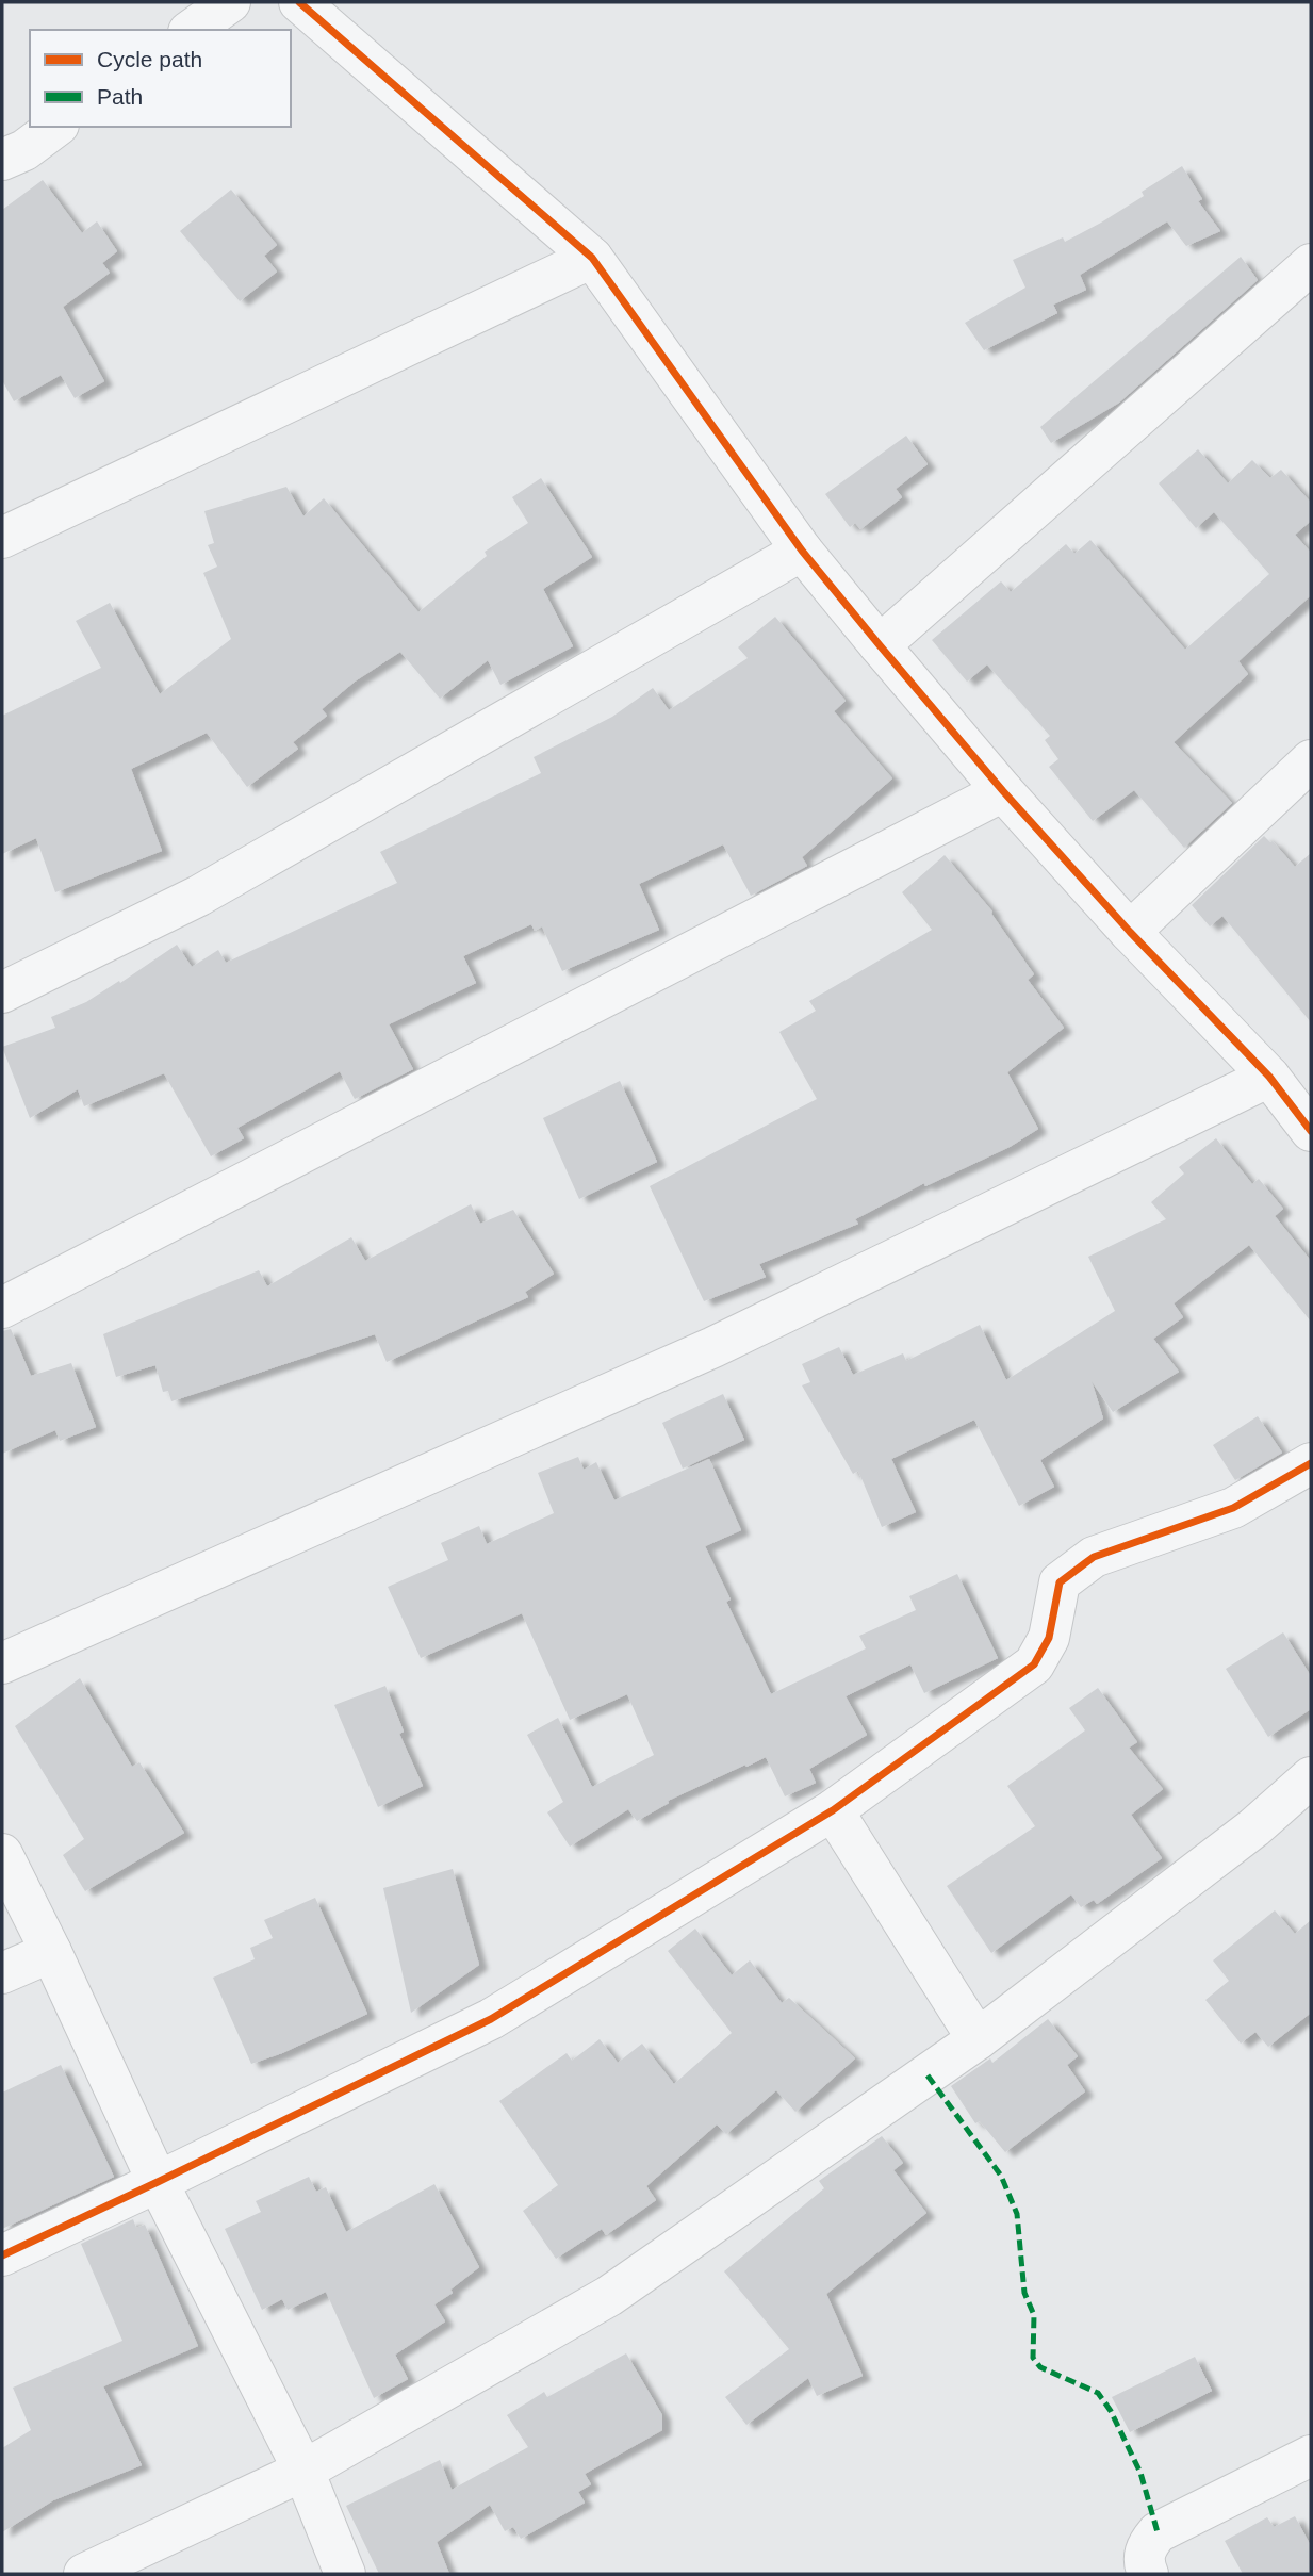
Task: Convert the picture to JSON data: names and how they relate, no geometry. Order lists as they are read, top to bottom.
{
  "legend": ["Cycle path", "Path"]
}
